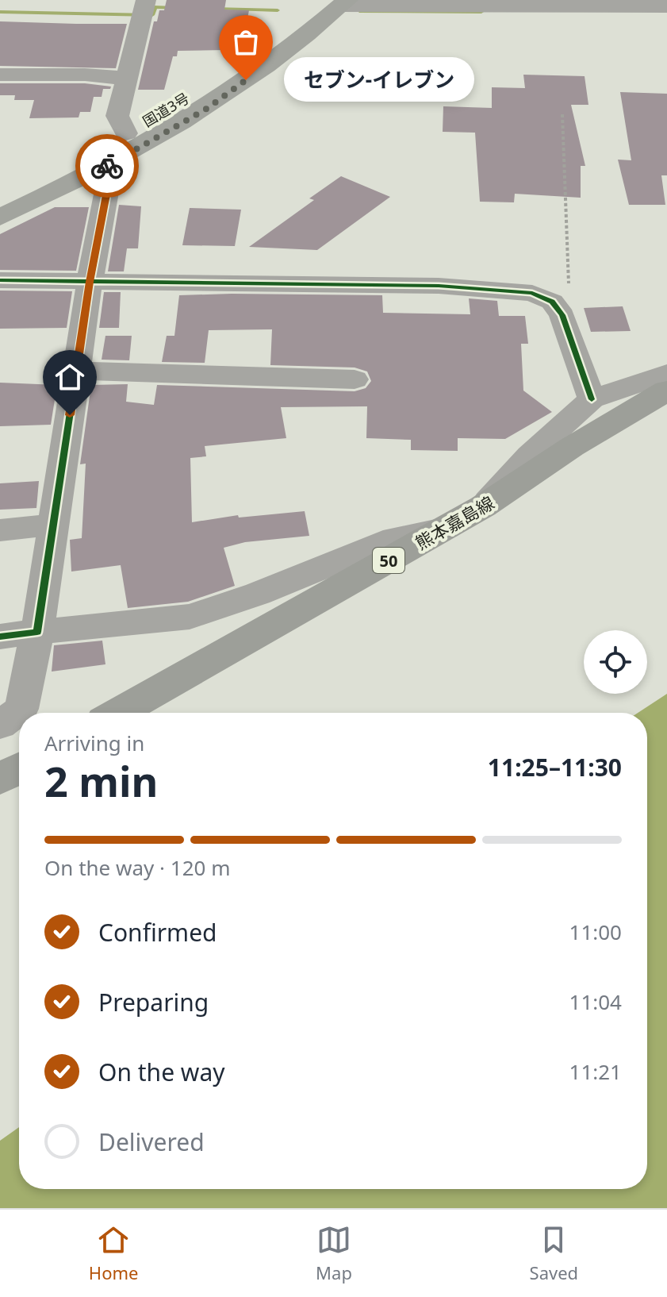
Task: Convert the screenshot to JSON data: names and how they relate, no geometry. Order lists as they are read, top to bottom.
{
  "streets": {
    "highway": ["国道3号"],
    "main road": ["熊本嘉島線", "50"]
  },
  "places": ["セブン-イレブン"],
  "page": {
    "bubble": "セブン-イレブン",
    "heading": ["2 min", "Arriving in", "11:25–11:30"],
    "bar": "On the way · 120 m",
    "list": [
      ["Confirmed", "11:00"],
      ["Preparing", "11:04"],
      ["On the way", "11:21"],
      "Delivered"
    ],
    "tabs": ["Home", "Map", "Saved"]
  }
}
